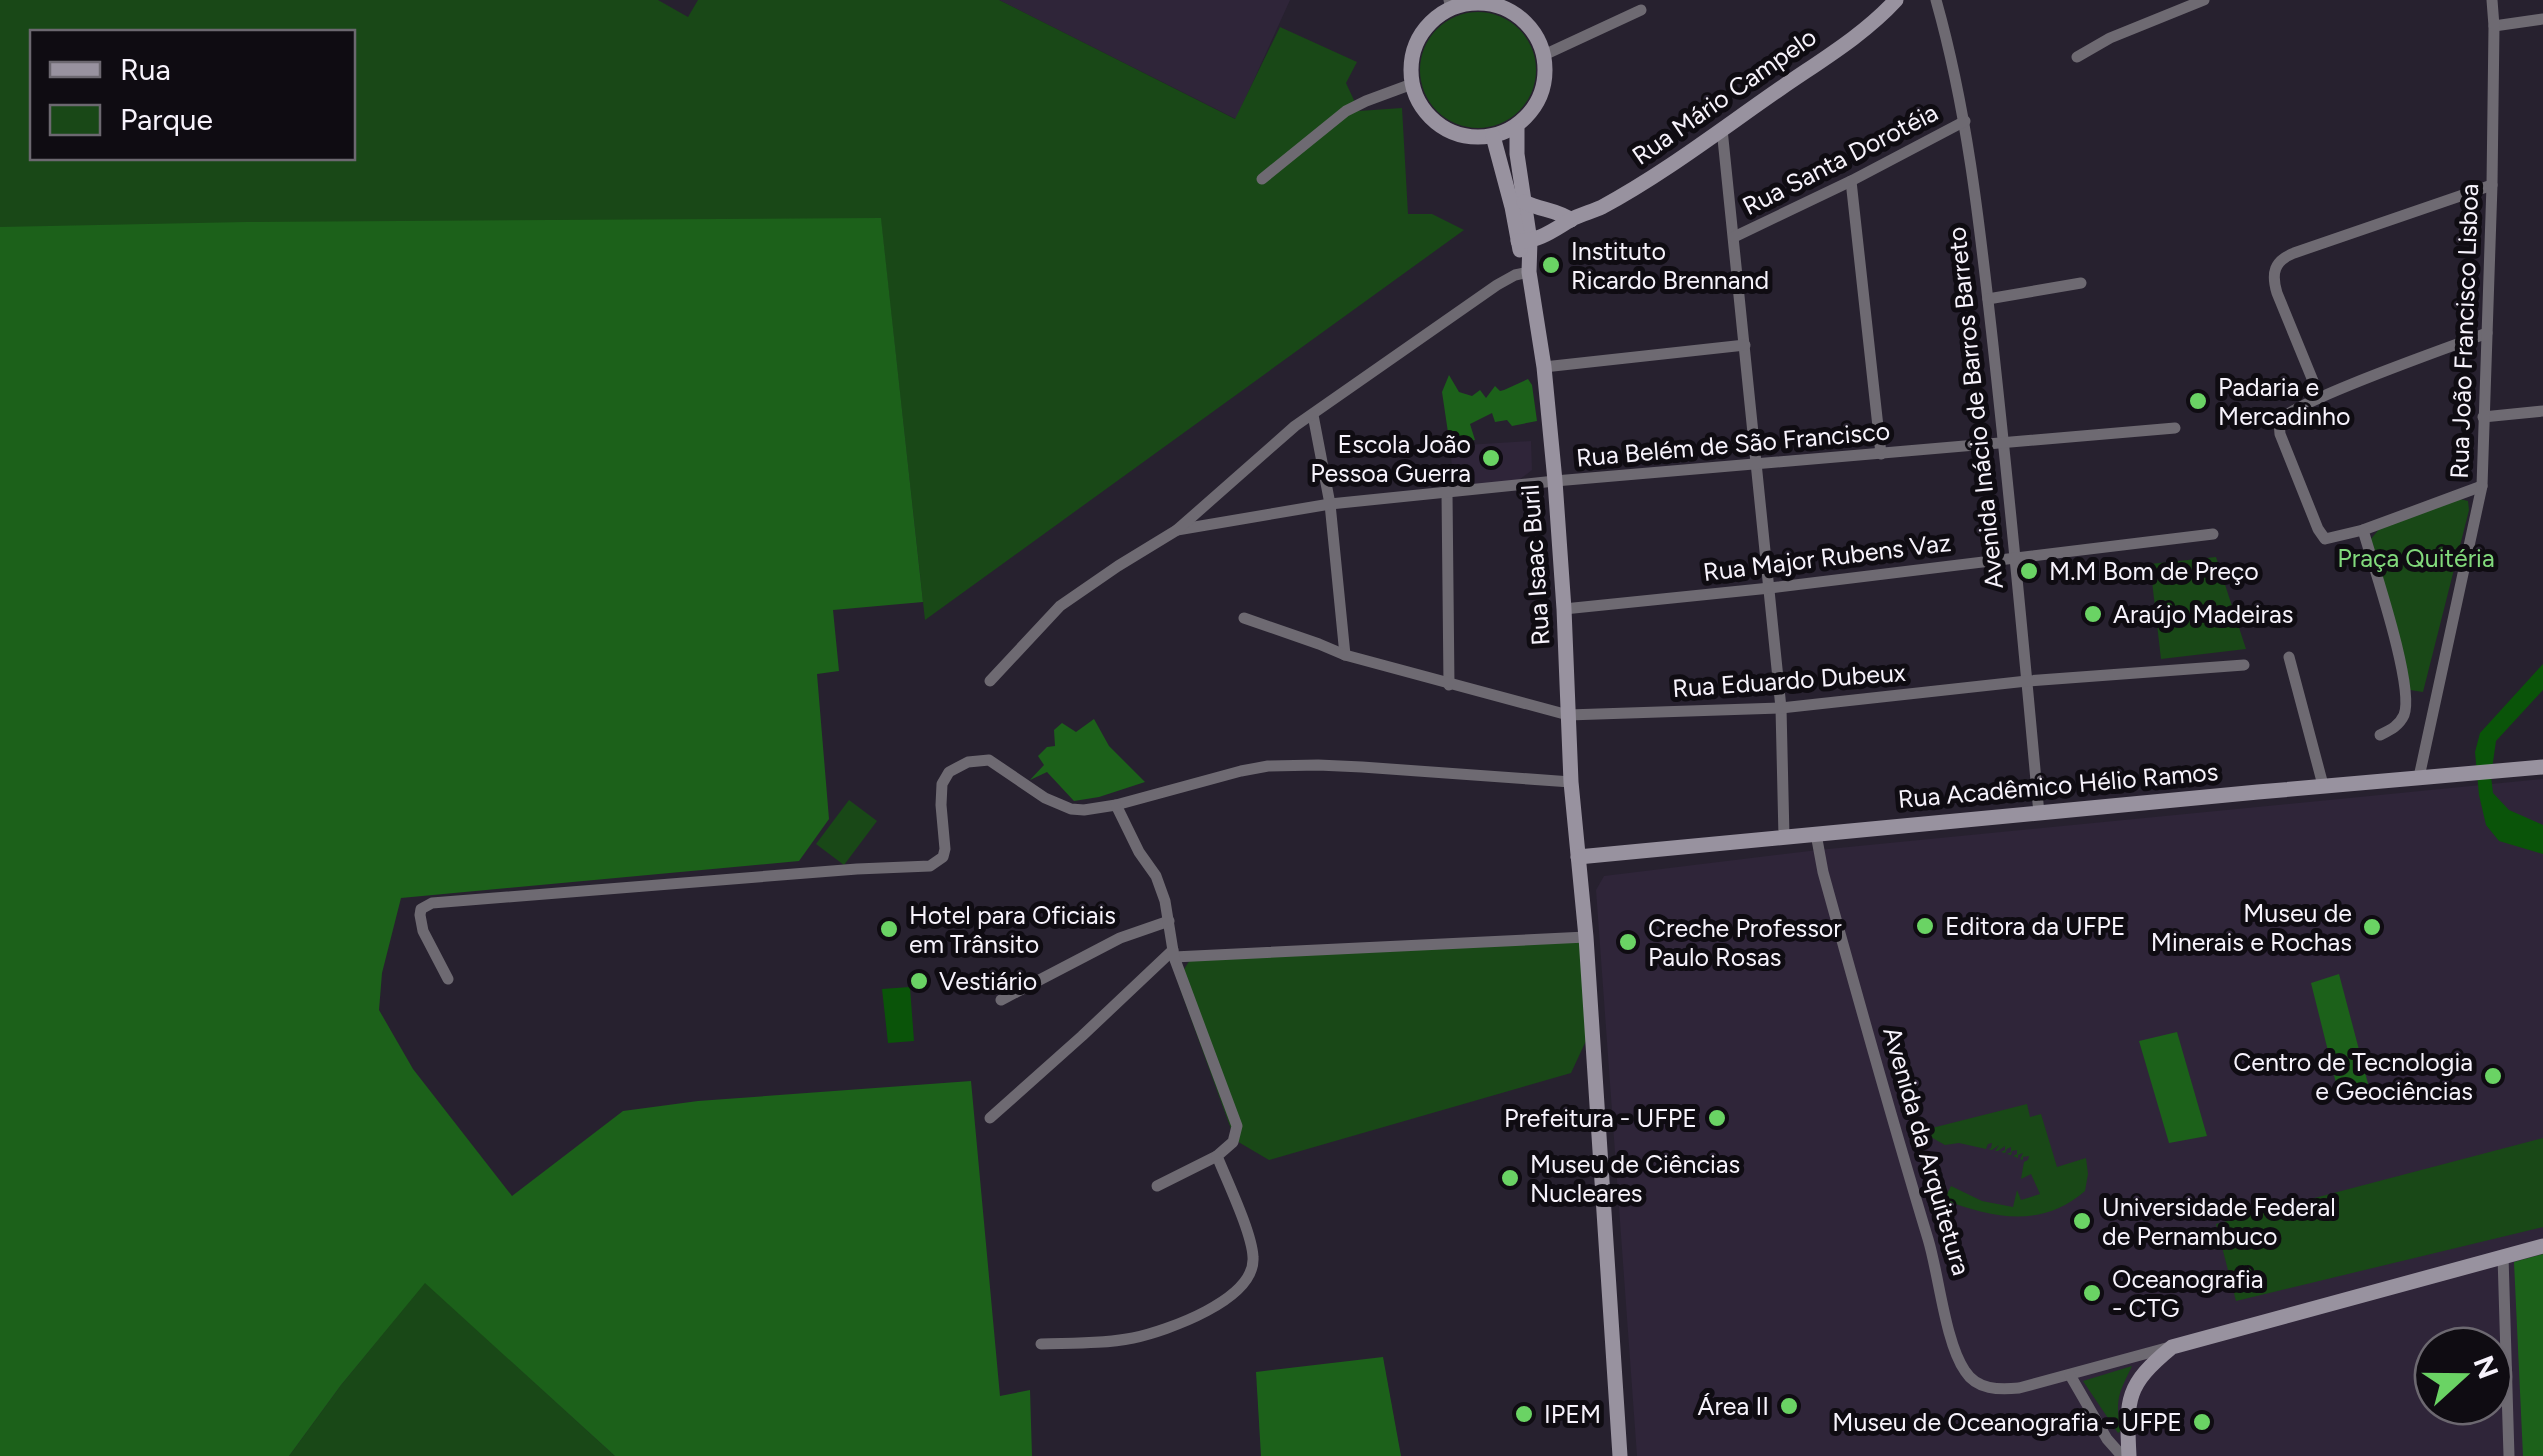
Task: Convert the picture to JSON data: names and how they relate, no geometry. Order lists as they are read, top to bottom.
{
  "streets": {
    "main road": [
      "Rua Mário Campelo",
      "Rua Isaac Buril",
      "Rua Acadêmico Hélio Ramos",
      "Avenida da Arquitetura"
    ],
    "street": [
      "Rua Santa Dorotéia",
      "Rua João Francisco Lisboa",
      "Avenida Inácio de Barros Barreto",
      "Rua Belém de São Francisco",
      "Rua Major Rubens Vaz",
      "Rua Eduardo Dubeux"
    ]
  },
  "crossings": [
    ["Rua Mário Campelo", "Rua Isaac Buril"],
    ["Rua Santa Dorotéia", "Avenida Inácio de Barros Barreto"],
    ["Rua João Francisco Lisboa", "Rua Acadêmico Hélio Ramos"],
    ["Avenida Inácio de Barros Barreto", "Rua Belém de São Francisco"],
    ["Avenida Inácio de Barros Barreto", "Rua Major Rubens Vaz"],
    ["Avenida Inácio de Barros Barreto", "Rua Eduardo Dubeux"],
    ["Avenida Inácio de Barros Barreto", "Rua Acadêmico Hélio Ramos"],
    ["Rua Belém de São Francisco", "Rua Isaac Buril"],
    ["Rua Major Rubens Vaz", "Rua Isaac Buril"],
    ["Rua Isaac Buril", "Rua Eduardo Dubeux"],
    ["Rua Isaac Buril", "Rua Acadêmico Hélio Ramos"],
    ["Rua Acadêmico Hélio Ramos", "Avenida da Arquitetura"]
  ],
  "parks": ["Praça Quitéria"],
  "places": [
    "Instituto Ricardo Brennand",
    "Padaria e Mercadinho",
    "Escola João Pessoa Guerra",
    "M.M Bom de Preço",
    "Araújo Madeiras",
    "Editora da UFPE",
    "Museu de Minerais e Rochas",
    "Hotel para Oficiais em Trânsito",
    "Creche Professor Paulo Rosas",
    "Vestiário",
    "Centro de Tecnologia e Geociências",
    "Prefeitura - UFPE",
    "Museu de Ciências Nucleares",
    "Universidade Federal de Pernambuco",
    "Oceanografia - CTG",
    "Área II",
    "IPEM",
    "Museu de Oceanografia - UFPE"
  ],
  "legend": ["Rua", "Parque"],
  "north": "right"
}
